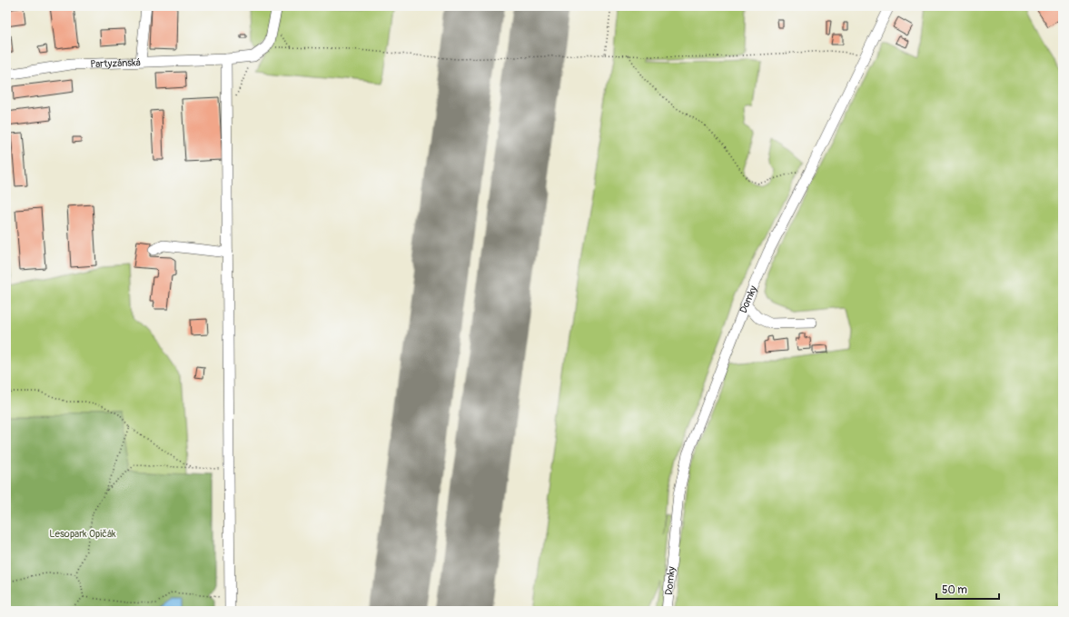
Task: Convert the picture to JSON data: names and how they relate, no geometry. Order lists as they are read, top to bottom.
{
  "streets": {
    "street": ["Partyzánská", "Domky"]
  },
  "parks": ["Lesopark Opičák"],
  "scale_bar": "50 m"
}
